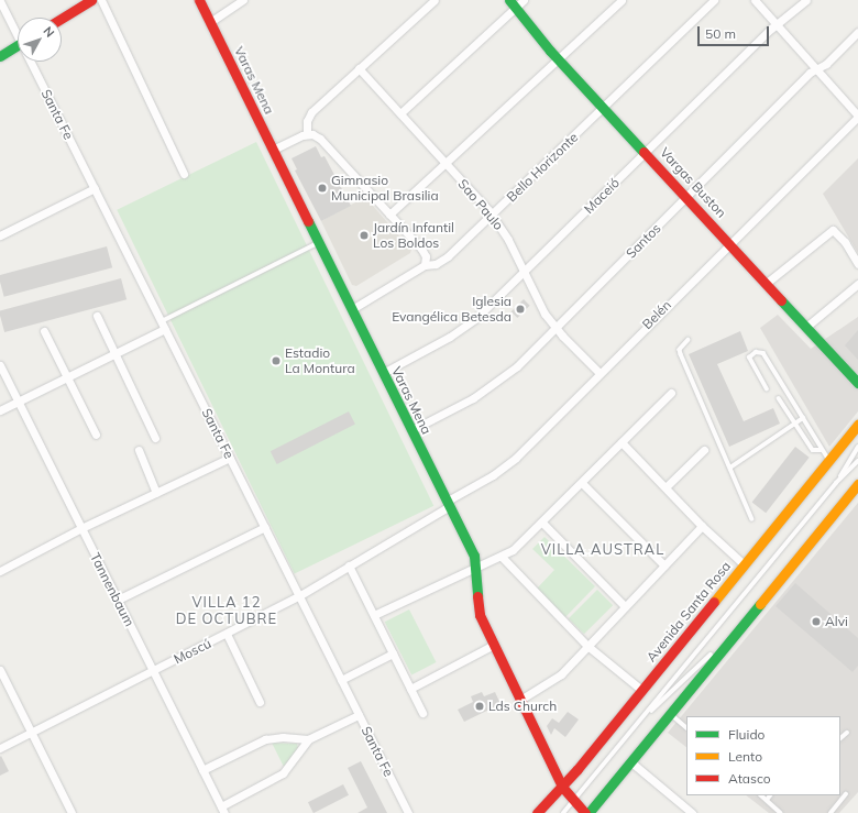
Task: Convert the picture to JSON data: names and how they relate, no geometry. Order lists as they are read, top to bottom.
{
  "streets": {
    "street": [
      "Varas Mena",
      "Santa Fe",
      "Bello Horizonte",
      "Vargas Buston",
      "Maceió",
      "Sao Paulo",
      "Santos",
      "Belén",
      "Tannenbaum",
      "Avenida Santa Rosa",
      "Moscú"
    ]
  },
  "crossings": [
    ["Varas Mena", "Bello Horizonte"],
    ["Varas Mena", "Maceió"],
    ["Varas Mena", "Santos"],
    ["Varas Mena", "Belén"],
    ["Varas Mena", "Avenida Santa Rosa"],
    ["Varas Mena", "Moscú"],
    ["Santa Fe", "Moscú"],
    ["Bello Horizonte", "Vargas Buston"],
    ["Bello Horizonte", "Sao Paulo"],
    ["Vargas Buston", "Maceió"],
    ["Vargas Buston", "Santos"],
    ["Vargas Buston", "Belén"],
    ["Maceió", "Sao Paulo"],
    ["Sao Paulo", "Santos"],
    ["Sao Paulo", "Belén"],
    ["Belén", "Moscú"],
    ["Tannenbaum", "Moscú"]
  ],
  "districts": ["VILLA AUSTRAL", "VILLA 12 DE OCTUBRE"],
  "places": [
    "Gimnasio Municipal Brasilia",
    "Jardín Infantil Los Boldos",
    "Iglesia Evangélica Betesda",
    "Estadio La Montura",
    "Alvi",
    "Lds Church"
  ],
  "legend": ["Fluido", "Lento", "Atasco"],
  "scale_bar": "50 m",
  "north": "top right"
}
